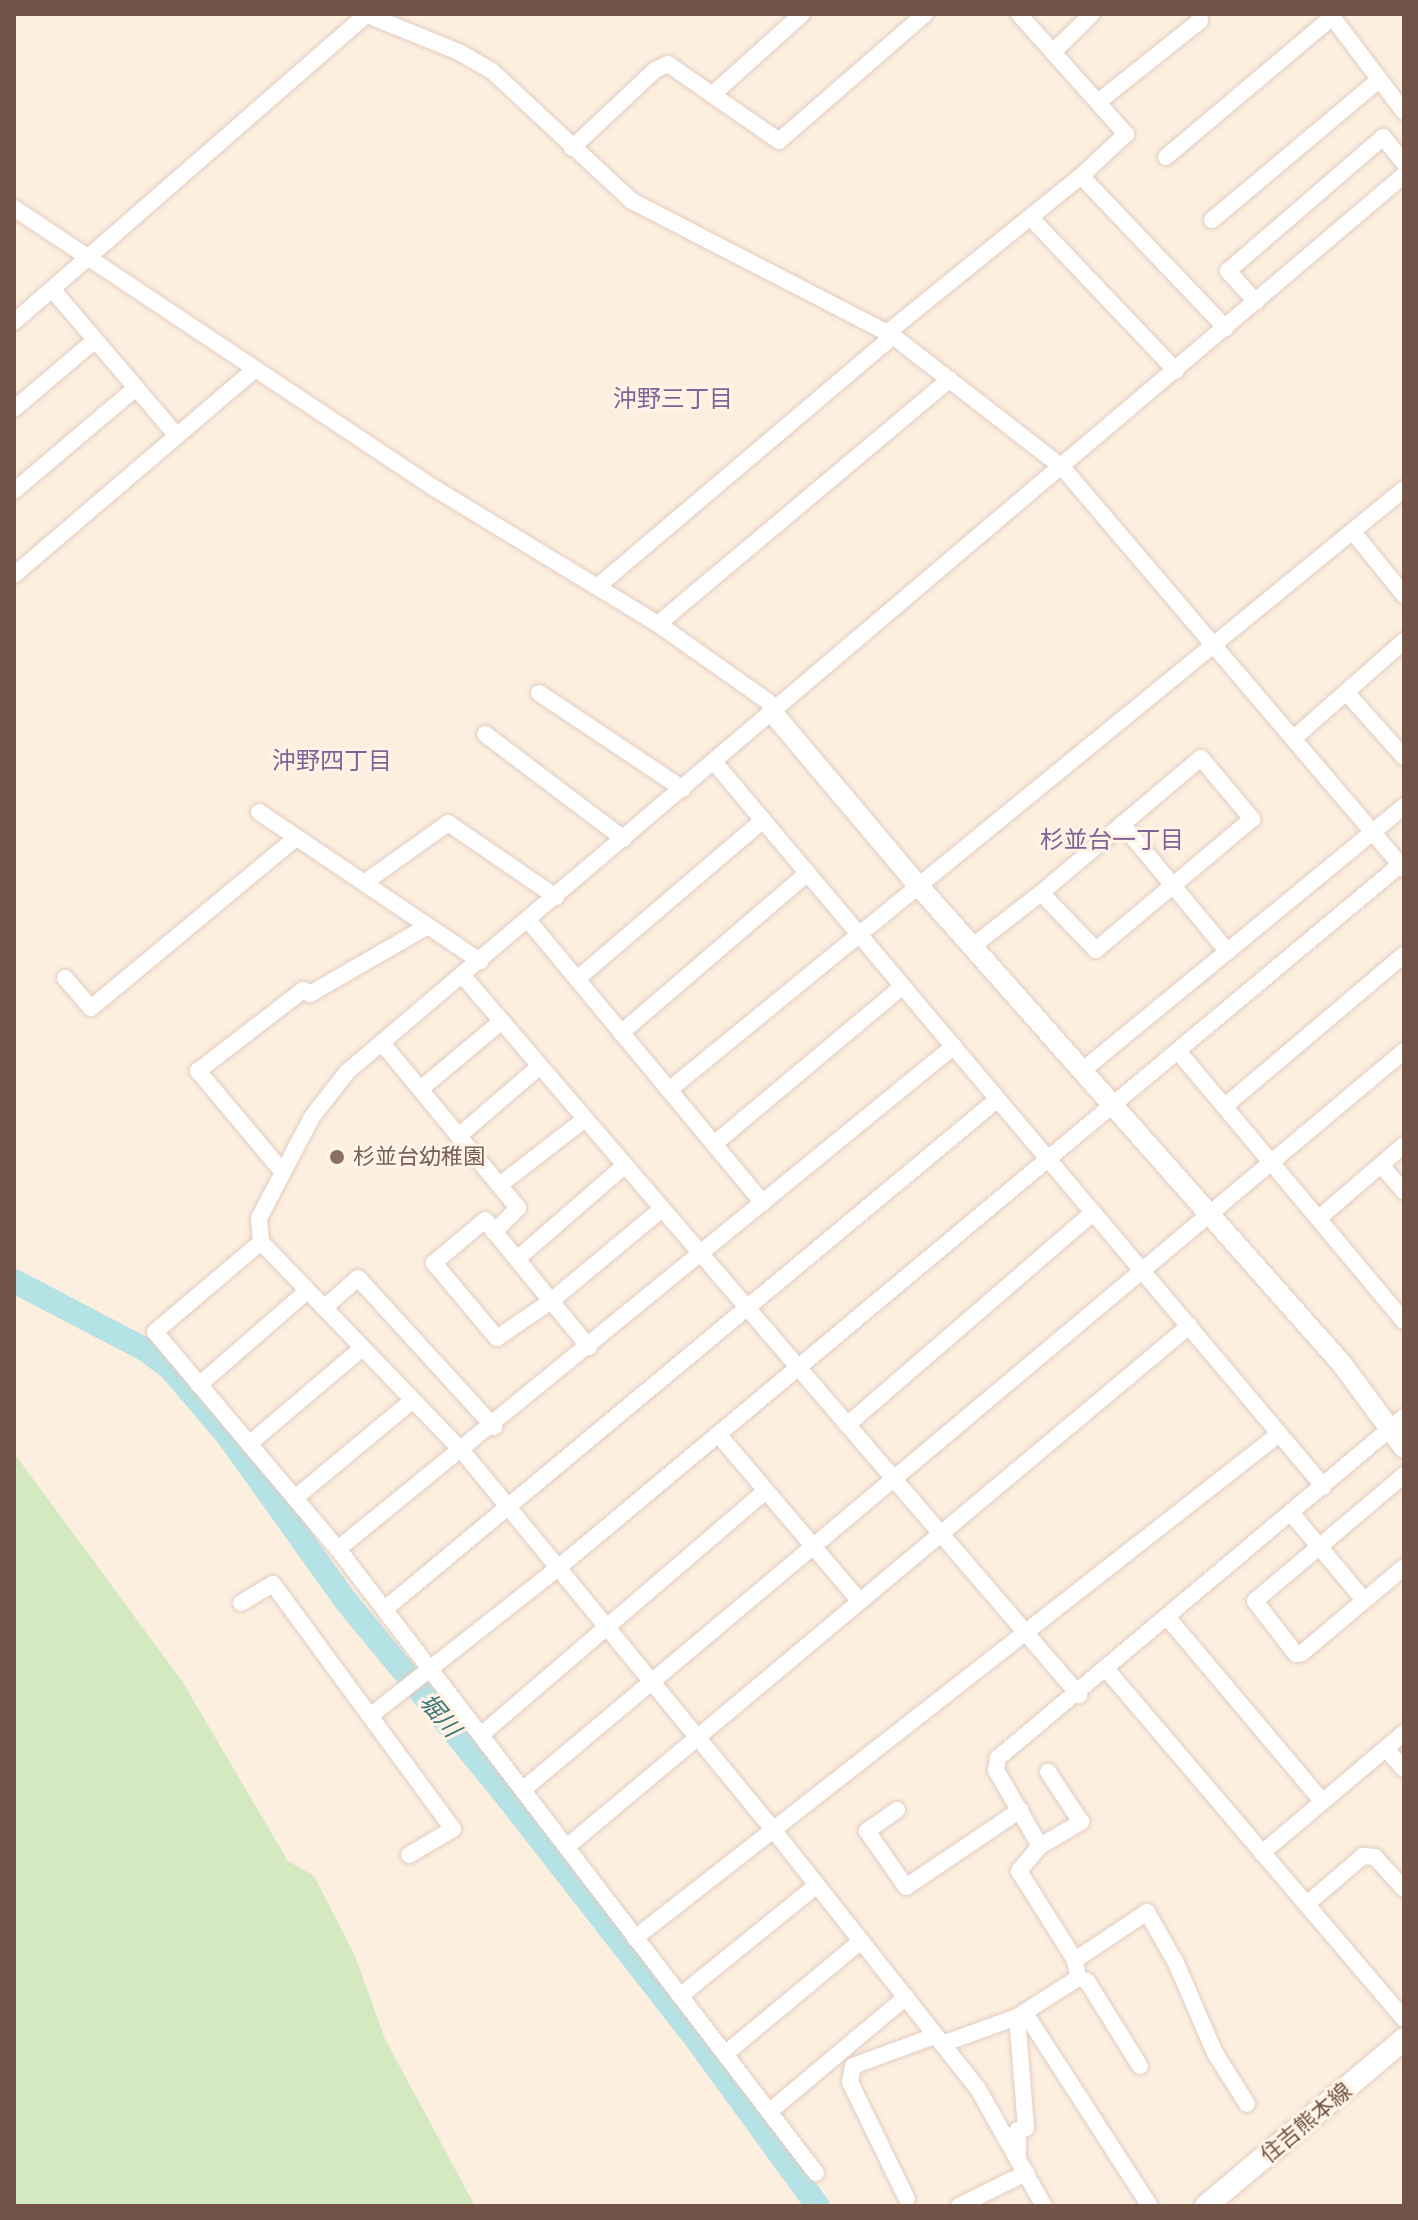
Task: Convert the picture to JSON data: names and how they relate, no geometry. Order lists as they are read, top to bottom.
{
  "streets": {
    "main road": ["住吉熊本線"]
  },
  "districts": ["沖野三丁目", "沖野四丁目", "杉並台一丁目"],
  "water": ["堀川"],
  "places": ["杉並台幼稚園"]
}
